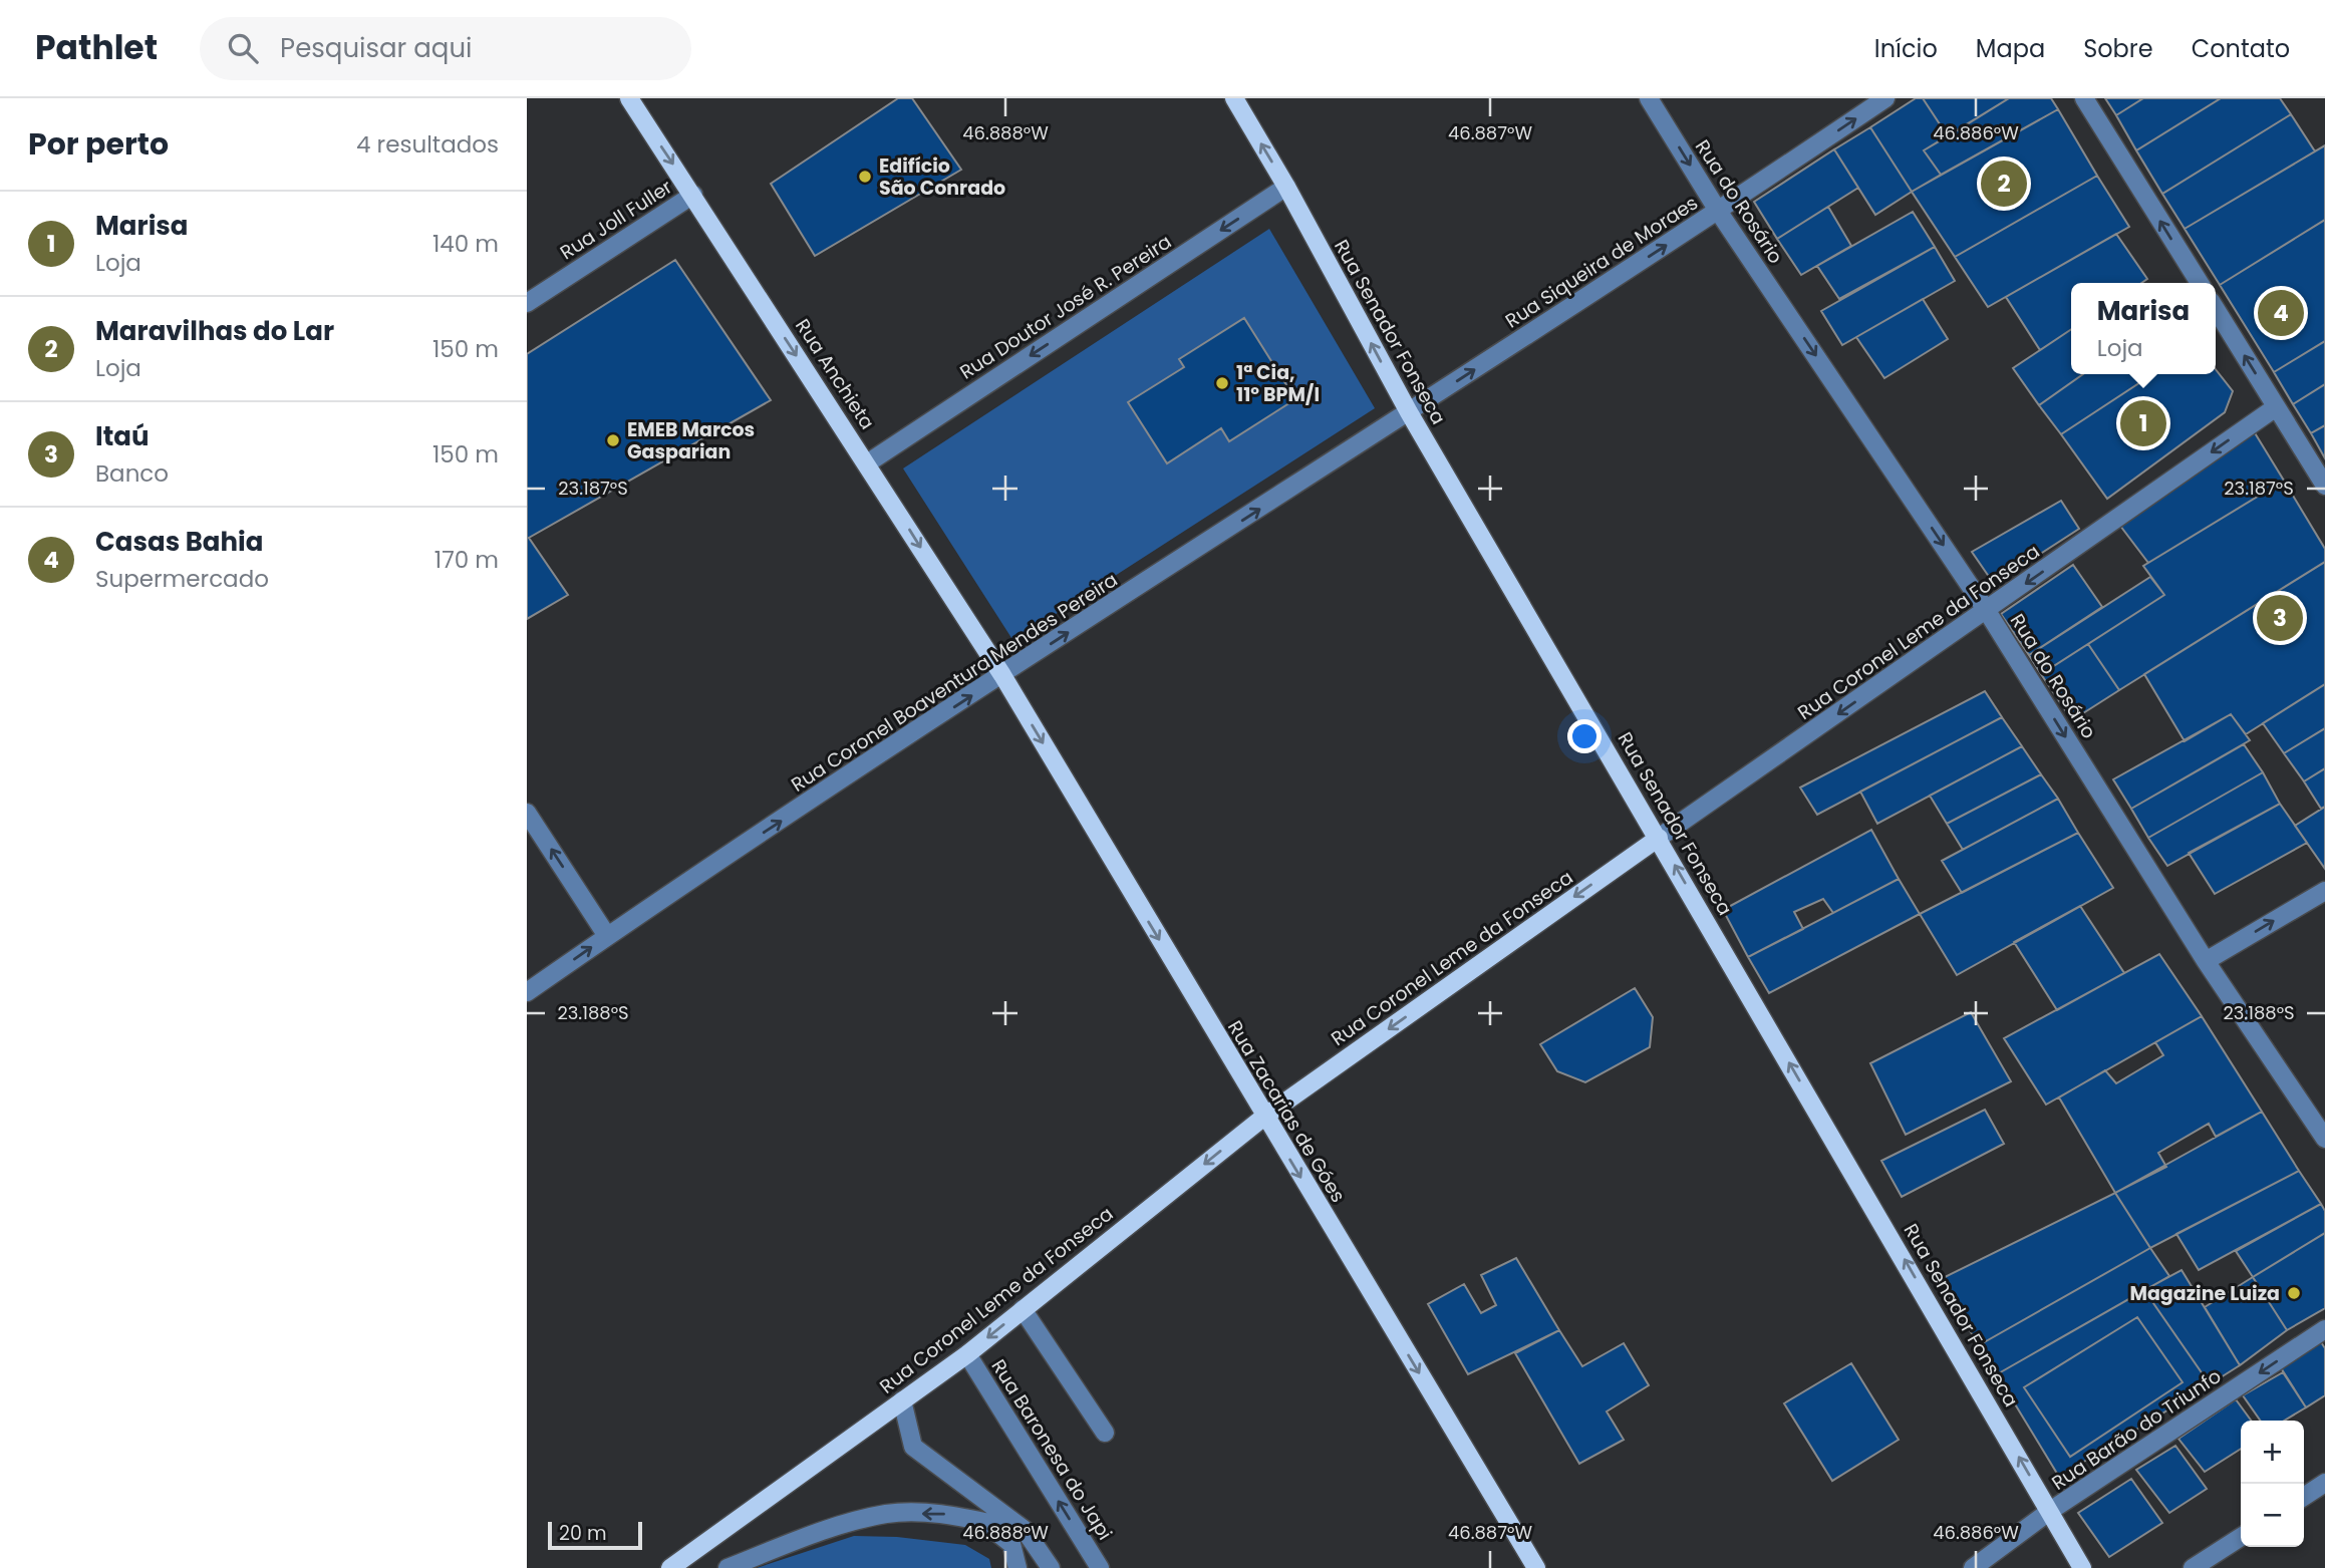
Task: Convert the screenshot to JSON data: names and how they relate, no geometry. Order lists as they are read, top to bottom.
{
  "streets": {
    "main road": [
      "Rua Senador Fonseca",
      "Rua Anchieta",
      "Rua Coronel Leme da Fonseca",
      "Rua Zacarias de Góes"
    ],
    "street": [
      "Rua do Rosário",
      "Rua Joll Fuller",
      "Rua Siqueira de Moraes",
      "Rua Doutor José R. Pereira",
      "Rua Coronel Boaventura Mendes Pereira",
      "Rua Barão do Triunfo",
      "Rua Baronesa do Japi"
    ]
  },
  "crossings": [
    ["Rua do Rosário", "Rua Siqueira de Moraes"],
    ["Rua do Rosário", "Rua Coronel Leme da Fonseca"],
    ["Rua Joll Fuller", "Rua Anchieta"],
    ["Rua Siqueira de Moraes", "Rua Senador Fonseca"],
    ["Rua Siqueira de Moraes", "Rua Coronel Boaventura Mendes Pereira"],
    ["Rua Doutor José R. Pereira", "Rua Senador Fonseca"],
    ["Rua Doutor José R. Pereira", "Rua Anchieta"],
    ["Rua Senador Fonseca", "Rua Coronel Leme da Fonseca"],
    ["Rua Senador Fonseca", "Rua Coronel Boaventura Mendes Pereira"],
    ["Rua Senador Fonseca", "Rua Barão do Triunfo"],
    ["Rua Anchieta", "Rua Coronel Boaventura Mendes Pereira"],
    ["Rua Anchieta", "Rua Zacarias de Góes"],
    ["Rua Coronel Leme da Fonseca", "Rua Zacarias de Góes"],
    ["Rua Coronel Leme da Fonseca", "Rua Baronesa do Japi"],
    ["Rua Coronel Boaventura Mendes Pereira", "Rua Zacarias de Góes"]
  ],
  "one_way": [
    "Rua do Rosário",
    "Rua Siqueira de Moraes",
    "Rua Doutor José R. Pereira",
    "Rua Senador Fonseca",
    "Rua Anchieta",
    "Rua Coronel Leme da Fonseca",
    "Rua Coronel Boaventura Mendes Pereira",
    "Rua Zacarias de Góes",
    "Rua Barão do Triunfo"
  ],
  "places": [
    "Edifício São Conrado",
    "1ª Cia, 11º BPM/I",
    "EMEB Marcos Gasparian",
    "Magazine Luiza"
  ],
  "scale_bar": "20 m",
  "page": {
    "header": "Pathlet",
    "search": "Pesquisar aqui",
    "nav": [
      "Início",
      "Mapa",
      "Sobre",
      "Contato"
    ],
    "heading": ["Por perto", "4 resultados"],
    "pins": [
      "2",
      "4",
      "1",
      "3"
    ],
    "list": [
      {
        "mark": "1",
        "name": "Marisa",
        "note": "Loja",
        "value": "140 m"
      },
      {
        "mark": "2",
        "name": "Maravilhas do Lar",
        "note": "Loja",
        "value": "150 m"
      },
      {
        "mark": "3",
        "name": "Itaú",
        "note": "Banco",
        "value": "150 m"
      },
      {
        "mark": "4",
        "name": "Casas Bahia",
        "note": "Supermercado",
        "value": "170 m"
      }
    ],
    "popup": ["Marisa", "Loja"],
    "map_buttons": ["+", "−"],
    "scale": "20 m"
  },
  "coordinates": [
    "46.888°W",
    "46.887°W",
    "46.886°W",
    "23.187°S",
    "23.188°S"
  ]
}
